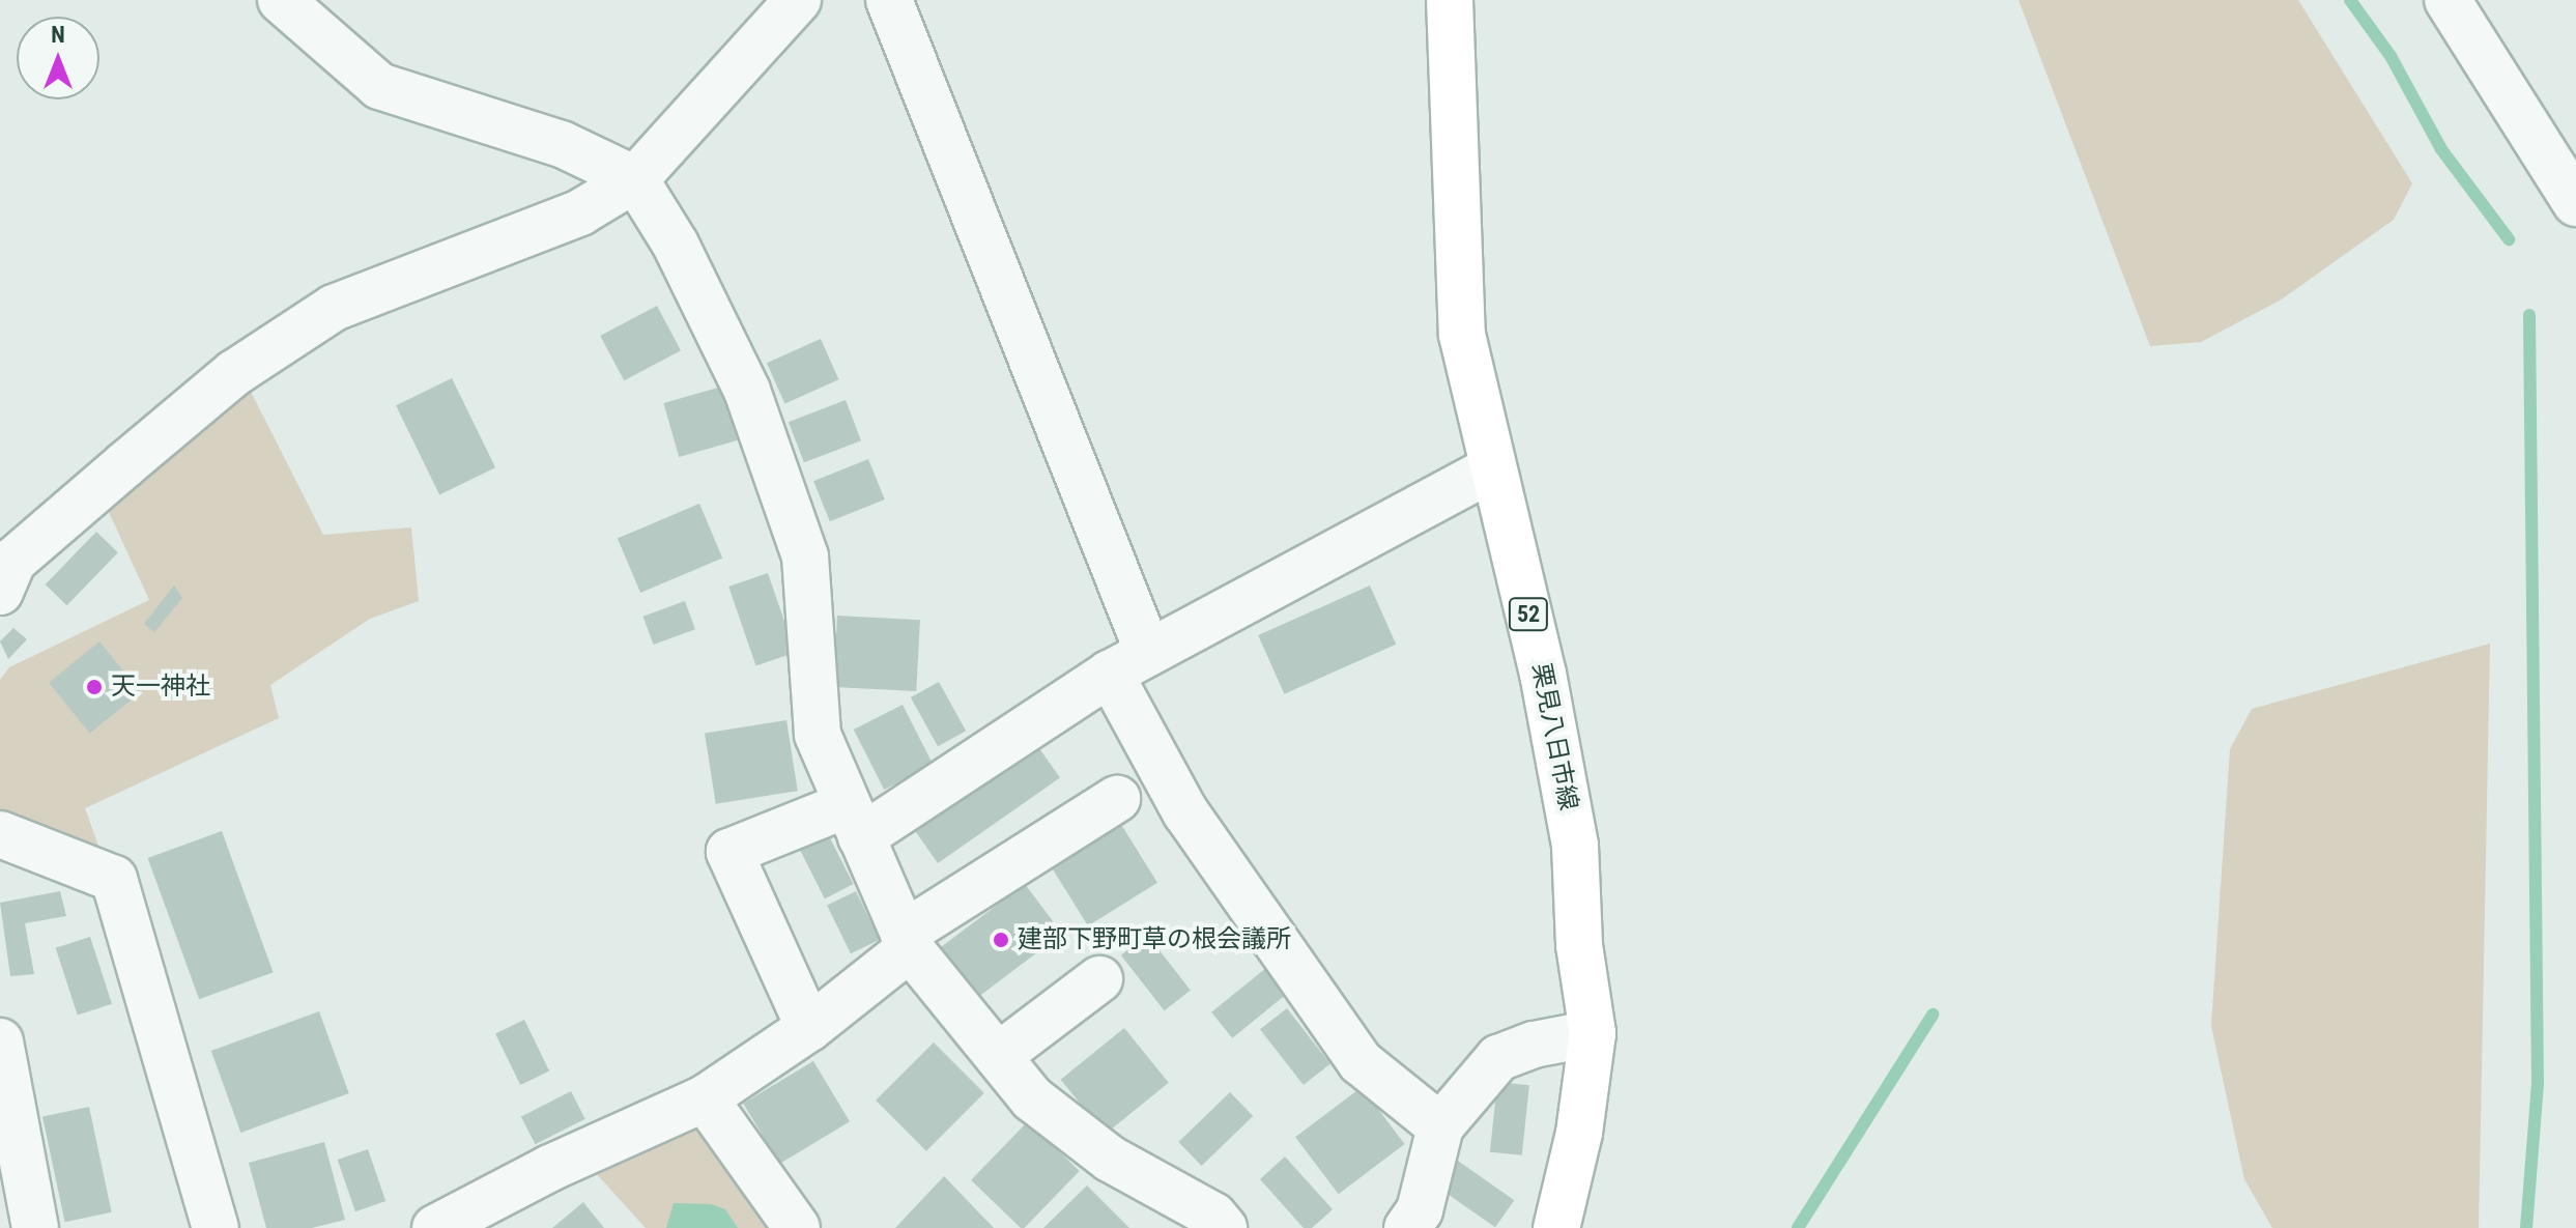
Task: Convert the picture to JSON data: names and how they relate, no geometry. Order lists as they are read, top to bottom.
{
  "streets": {
    "main road": ["52", "栗見八日市線"]
  },
  "places": ["天一神社", "建部下野町草の根会議所"],
  "north": "top"
}
